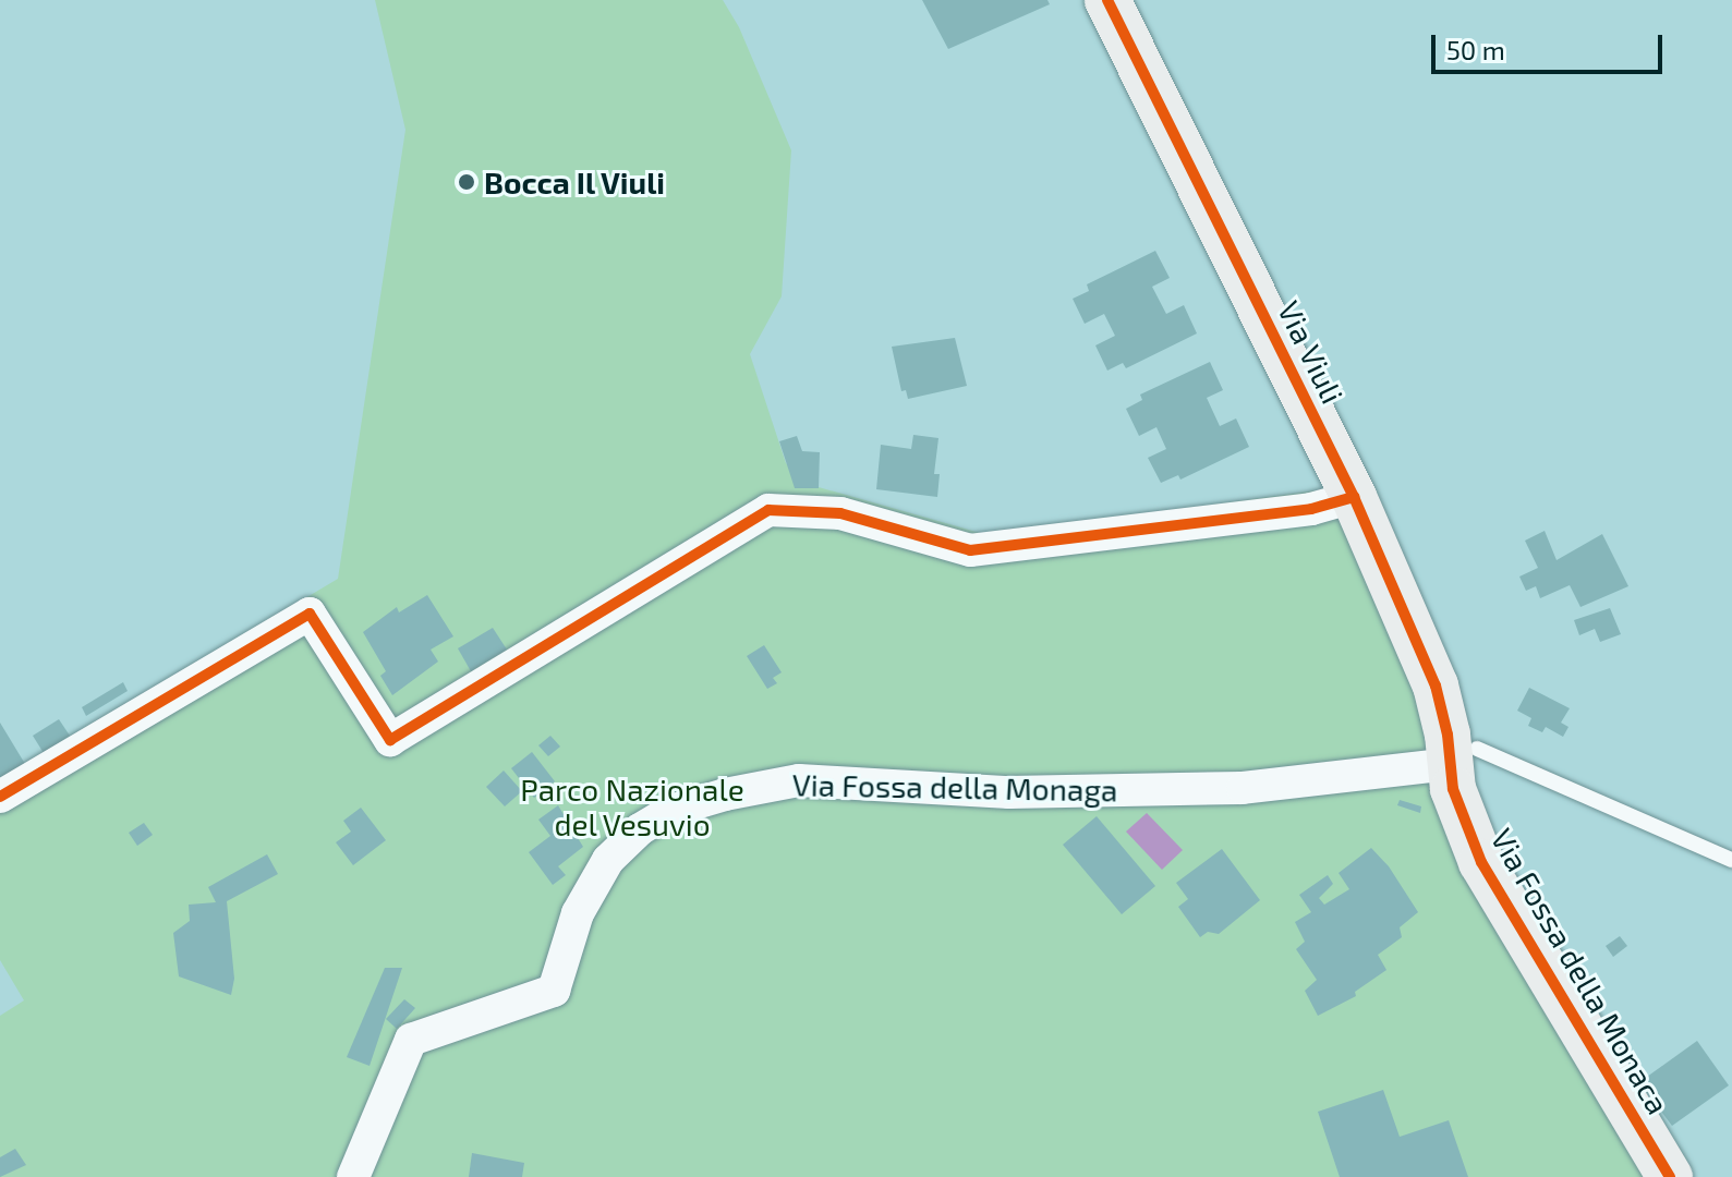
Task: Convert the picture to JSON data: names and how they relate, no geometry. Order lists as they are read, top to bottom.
{
  "streets": {
    "street": ["Via Viuli", "Via Fossa della Monaga", "Via Fossa della Monaca"]
  },
  "crossings": [
    ["Via Viuli", "Via Fossa della Monaga"],
    ["Via Viuli", "Via Fossa della Monaca"],
    ["Via Fossa della Monaga", "Via Fossa della Monaca"]
  ],
  "parks": ["Parco Nazionale del Vesuvio"],
  "places": ["Bocca Il Viuli"],
  "scale_bar": "50 m"
}
